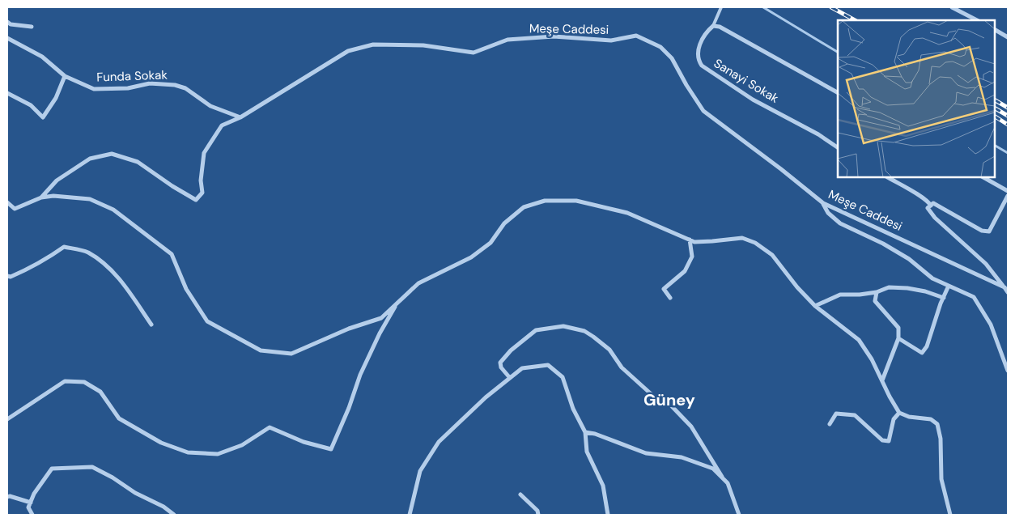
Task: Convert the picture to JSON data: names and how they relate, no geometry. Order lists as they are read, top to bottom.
{
  "streets": {
    "street": ["Meşe Caddesi", "Funda Sokak", "Sanayi Sokak"]
  },
  "crossings": [
    ["Meşe Caddesi", "Funda Sokak"]
  ],
  "districts": ["Güney"]
}
